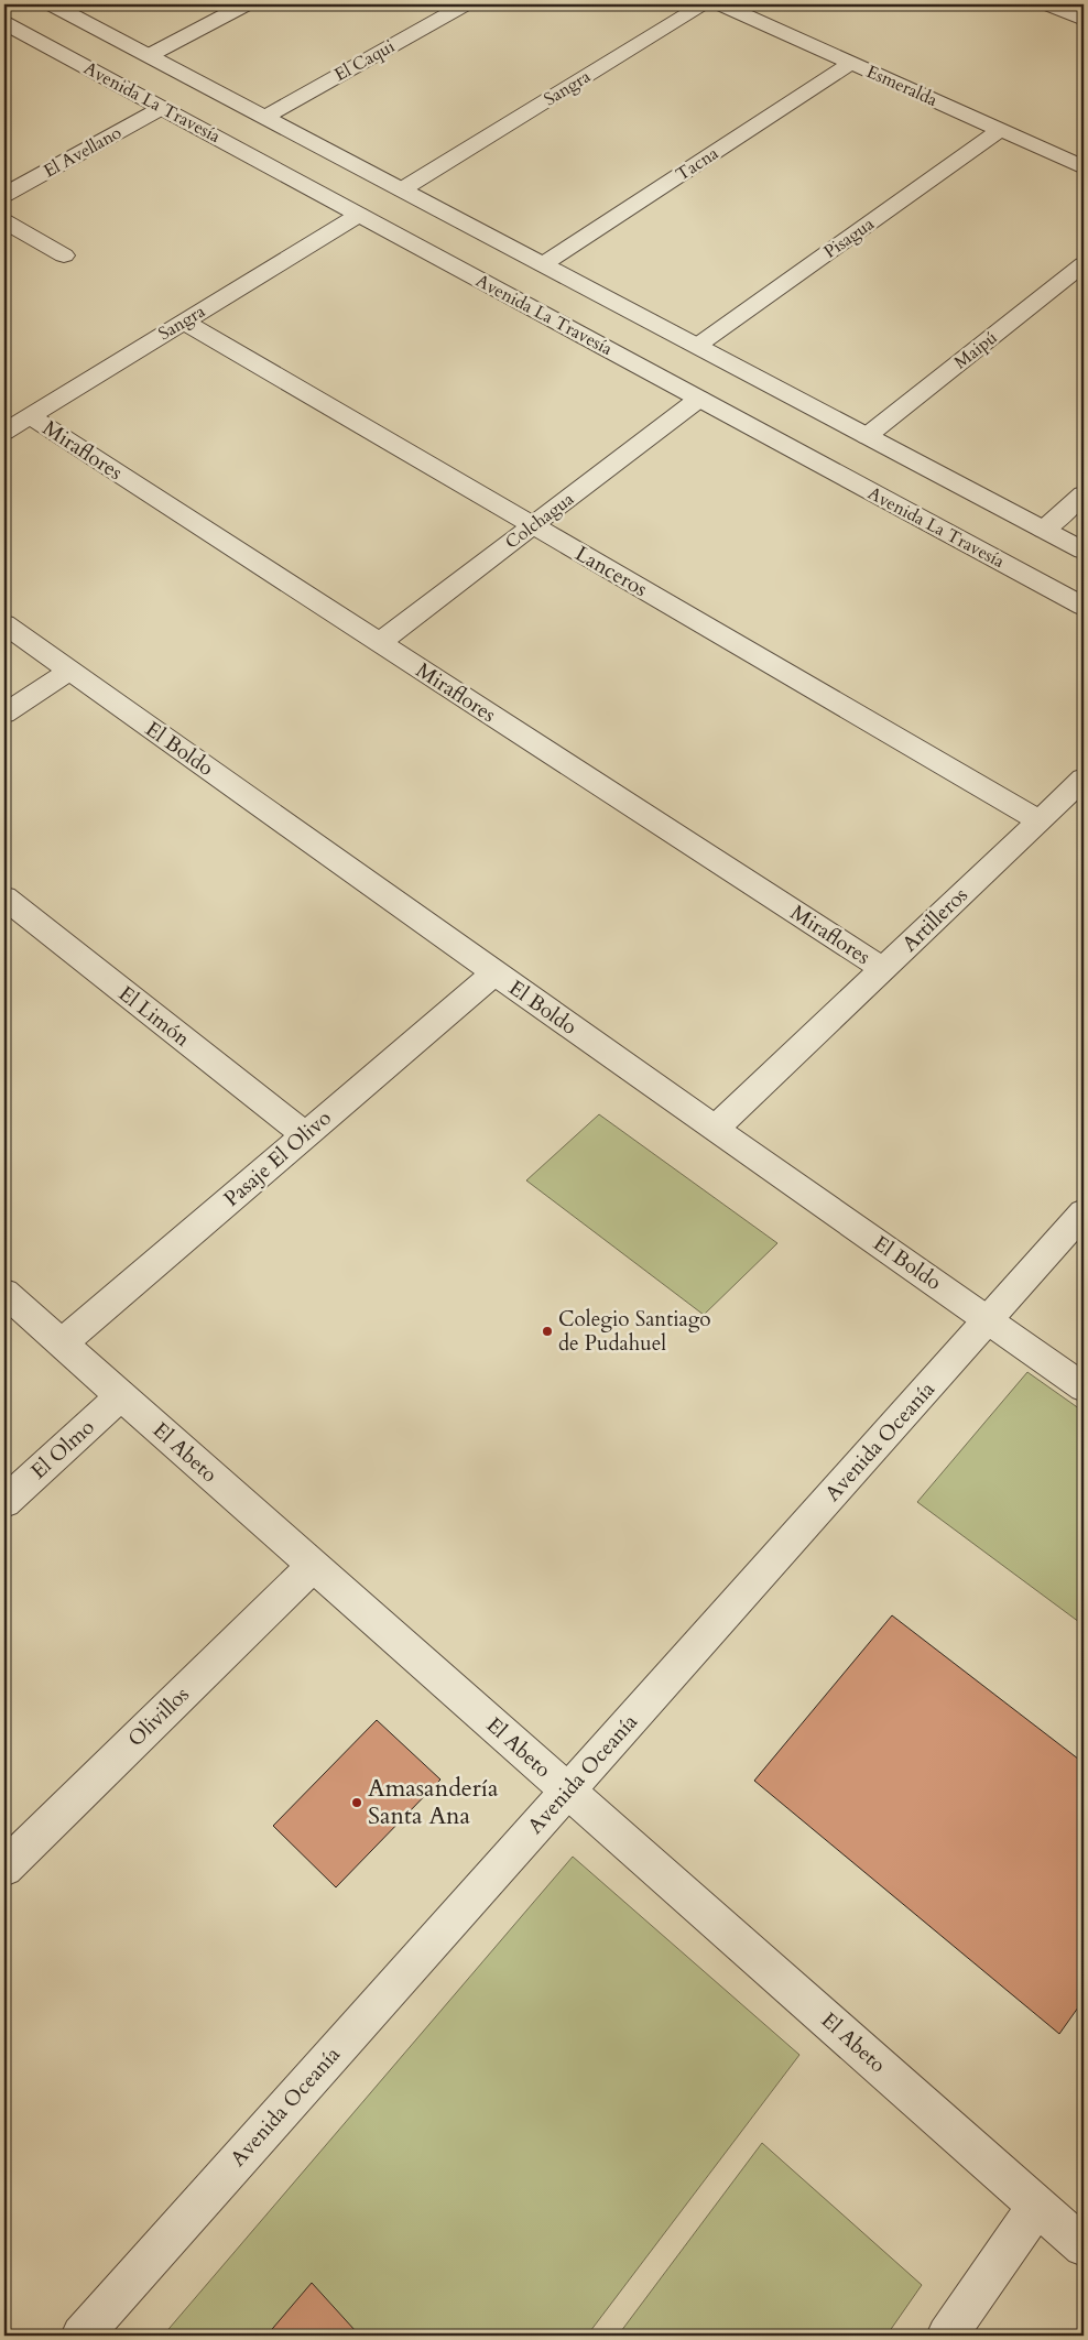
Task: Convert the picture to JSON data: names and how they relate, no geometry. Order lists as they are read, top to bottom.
{
  "streets": {
    "street": [
      "El Caqui",
      "Esmeralda",
      "Sangra",
      "Avenida La Travesía",
      "El Avellano",
      "Tacna",
      "Pisagua",
      "Maipú",
      "Miraflores",
      "Colchagua",
      "Lanceros",
      "El Boldo",
      "Artilleros",
      "El Limón",
      "Pasaje El Olivo",
      "Avenida Oceanía",
      "El Olmo",
      "El Abeto",
      "Olivillos"
    ]
  },
  "crossings": [
    ["El Caqui", "Avenida La Travesía"],
    ["Esmeralda", "Tacna"],
    ["Esmeralda", "Pisagua"],
    ["Sangra", "Avenida La Travesía"],
    ["Sangra", "Miraflores"],
    ["Sangra", "Lanceros"],
    ["Avenida La Travesía", "El Avellano"],
    ["Avenida La Travesía", "Tacna"],
    ["Avenida La Travesía", "Pisagua"],
    ["Avenida La Travesía", "Maipú"],
    ["Avenida La Travesía", "Colchagua"],
    ["Miraflores", "Colchagua"],
    ["Miraflores", "Artilleros"],
    ["Colchagua", "Lanceros"],
    ["Lanceros", "Artilleros"],
    ["El Boldo", "Artilleros"],
    ["El Boldo", "Pasaje El Olivo"],
    ["El Boldo", "Avenida Oceanía"],
    ["El Limón", "Pasaje El Olivo"],
    ["Pasaje El Olivo", "El Abeto"],
    ["Avenida Oceanía", "El Abeto"],
    ["El Olmo", "El Abeto"],
    ["El Abeto", "Olivillos"]
  ],
  "places": ["Colegio Santiago de Pudahuel", "Amasandería Santa Ana"]
}
